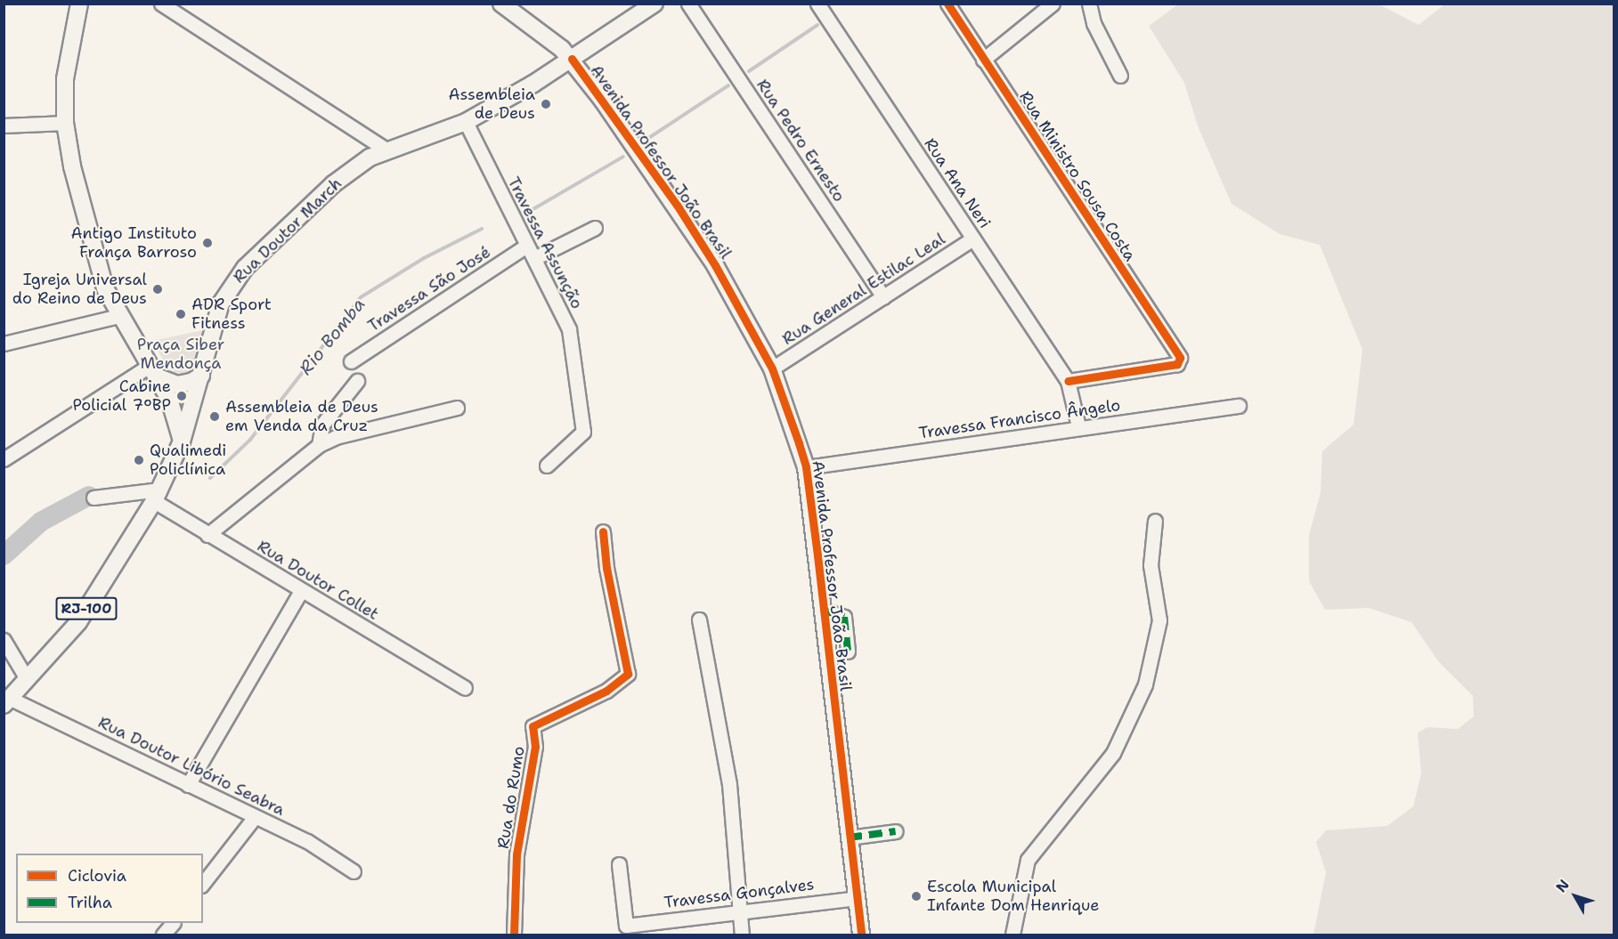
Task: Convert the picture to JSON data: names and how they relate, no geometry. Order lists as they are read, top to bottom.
{
  "streets": {
    "main road": ["Avenida Professor João Brasil", "Rua Doutor March", "RJ-100"],
    "street": [
      "Rua Pedro Ernesto",
      "Rua Ministro Sousa Costa",
      "Rua Ana Neri",
      "Travessa Assunção",
      "Travessa São José",
      "Rua General Estilac Leal",
      "Travessa Francisco Ângelo",
      "Rua Doutor Collet",
      "Rua Doutor Libório Seabra",
      "Rua do Rumo",
      "Travessa Gonçalves"
    ]
  },
  "crossings": [
    ["Rua Pedro Ernesto", "Rua General Estilac Leal"],
    ["Avenida Professor João Brasil", "Rua Doutor March"],
    ["Avenida Professor João Brasil", "Rua General Estilac Leal"],
    ["Avenida Professor João Brasil", "Travessa Francisco Ângelo"],
    ["Avenida Professor João Brasil", "Travessa Gonçalves"],
    ["Rua Ministro Sousa Costa", "Rua Ana Neri"],
    ["Rua Ana Neri", "Rua General Estilac Leal"],
    ["Rua Ana Neri", "Travessa Francisco Ângelo"],
    ["Rua Doutor March", "Travessa Assunção"],
    ["Rua Doutor March", "Rua Doutor Collet"],
    ["Rua Doutor March", "Rua Doutor Libório Seabra"],
    ["Travessa Assunção", "Travessa São José"]
  ],
  "water": ["Rio Bomba"],
  "parks": ["Praça Siber Mendonça"],
  "places": [
    "Assembleia de Deus",
    "Antigo Instituto França Barroso",
    "Igreja Universal do Reino de Deus",
    "ADR Sport Fitness",
    "Cabine Policial 7ºBP",
    "Assembleia de Deus em Venda da Cruz",
    "Qualimedi Policlínica",
    "Escola Municipal Infante Dom Henrique"
  ],
  "legend": ["Ciclovia", "Trilha"],
  "north": "top left"
}
